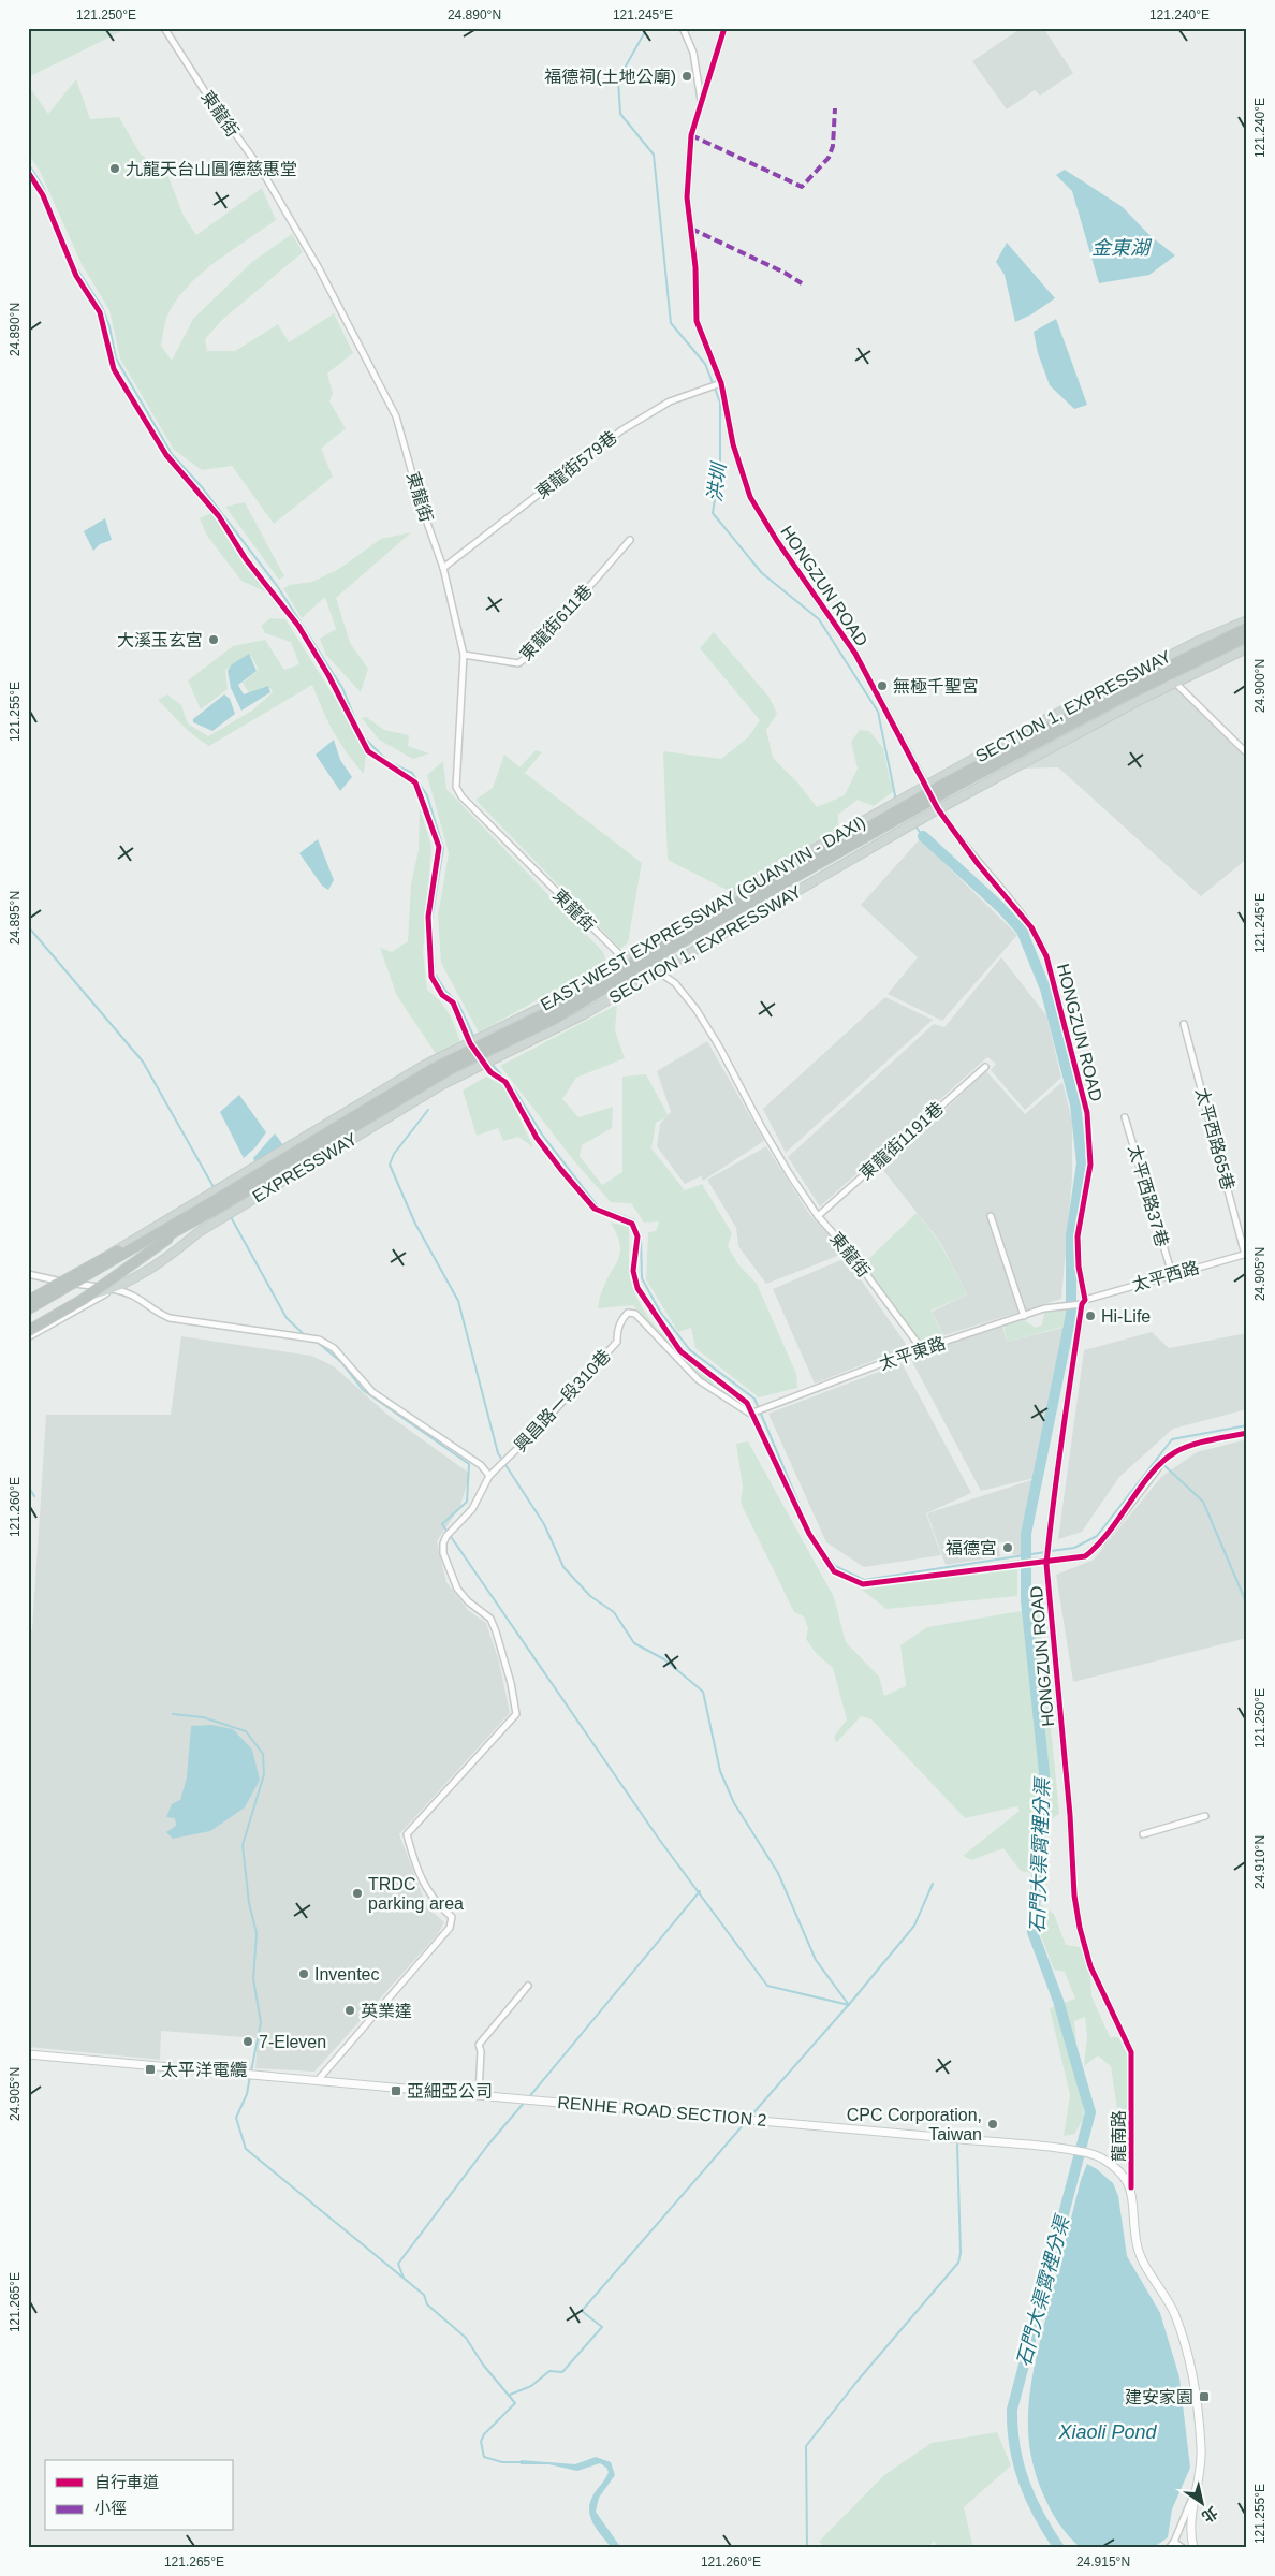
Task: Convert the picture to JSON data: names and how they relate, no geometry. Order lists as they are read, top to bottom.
{
  "streets": {
    "highway": ["EAST-WEST EXPRESSWAY (GUANYIN - DAXI)"],
    "main road": ["SECTION 1, EXPRESSWAY", "EXPRESSWAY", "RENHE ROAD SECTION 2"],
    "street": [
      "東龍街",
      "東龍街579巷",
      "HONGZUN ROAD",
      "東龍街611巷",
      "太平西路65巷",
      "東龍街1191巷",
      "太平西路37巷",
      "太平西路",
      "太平東路",
      "興昌路一段310巷",
      "龍南路"
    ]
  },
  "crossings": [
    ["東龍街", "東龍街579巷"],
    ["東龍街", "東龍街611巷"],
    ["東龍街", "SECTION 1, EXPRESSWAY"],
    ["東龍街", "東龍街1191巷"],
    ["東龍街", "太平東路"],
    ["東龍街579巷", "HONGZUN ROAD"],
    ["HONGZUN ROAD", "SECTION 1, EXPRESSWAY"],
    ["HONGZUN ROAD", "太平西路"],
    ["HONGZUN ROAD", "太平東路"],
    ["HONGZUN ROAD", "龍南路"],
    ["SECTION 1, EXPRESSWAY", "EXPRESSWAY"],
    ["太平西路65巷", "太平西路"],
    ["太平西路37巷", "太平西路"],
    ["太平西路", "太平東路"],
    ["太平東路", "興昌路一段310巷"],
    ["RENHE ROAD SECTION 2", "龍南路"]
  ],
  "water": [
    "金東湖",
    "洪圳",
    "石門大渠霄裡分渠",
    "Xiaoli Pond"
  ],
  "places": {
    "other": [
      "福德祠(土地公廟)",
      "九龍天台山圓德慈惠堂",
      "大溪玉玄宮",
      "無極千聖宮",
      "Hi-Life",
      "福德宮",
      "TRDC parking area",
      "Inventec",
      "英業達",
      "7-Eleven",
      "CPC Corporation, Taiwan"
    ],
    "transit": ["太平洋電纜", "亞細亞公司", "建安家園"]
  },
  "legend": ["自行車道", "小徑"],
  "north": "bottom right",
  "coordinates": [
    "121.250°E",
    "24.890°N",
    "121.245°E",
    "121.240°E",
    "24.900°N",
    "121.255°E",
    "24.895°N",
    "24.905°N",
    "121.260°E",
    "24.910°N",
    "121.265°E",
    "24.915°N"
  ]
}
